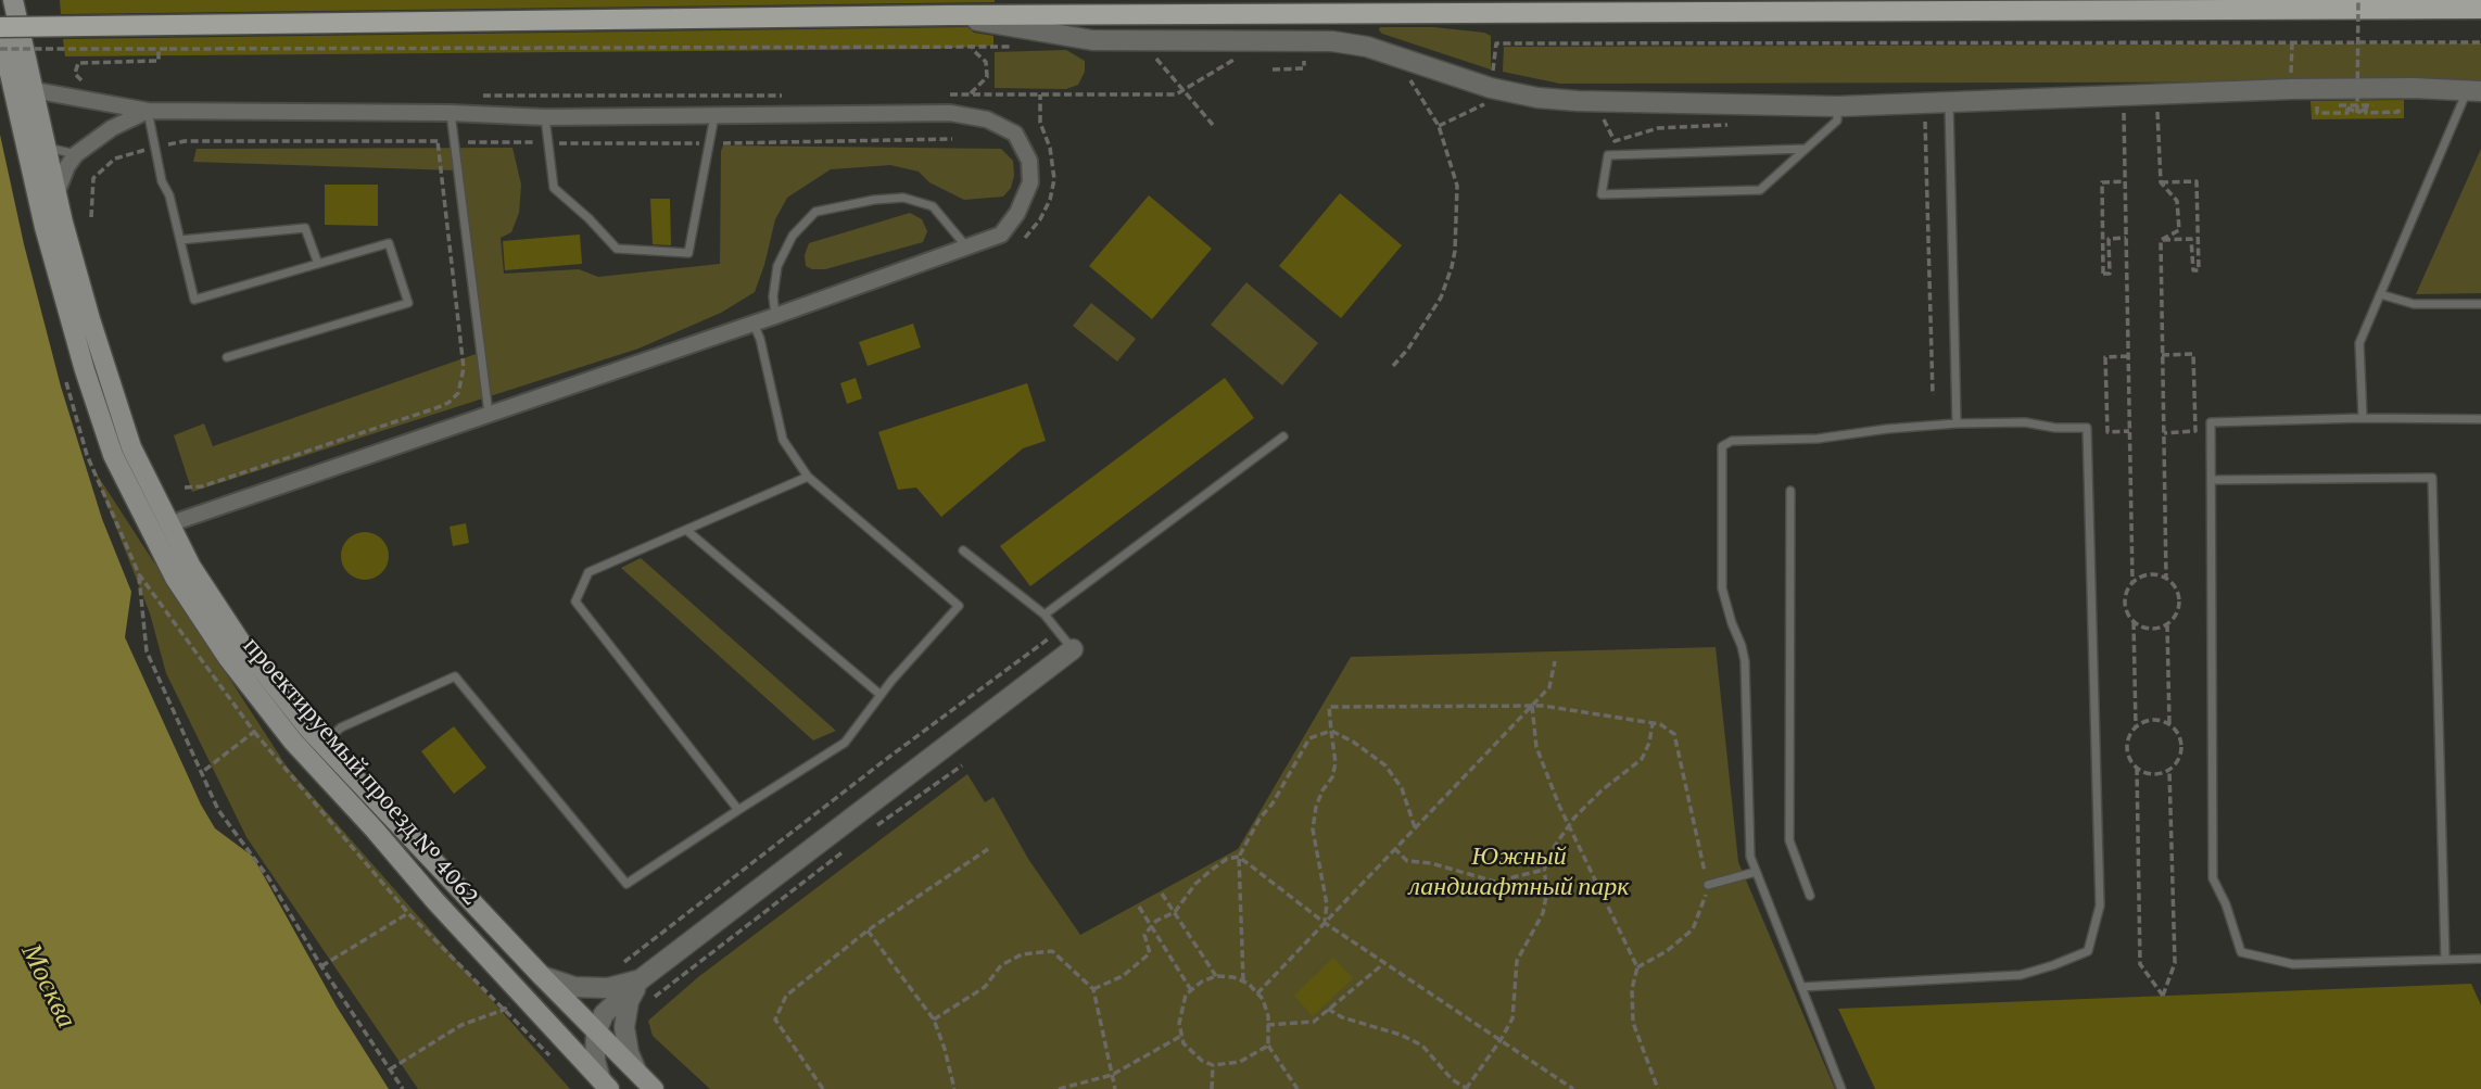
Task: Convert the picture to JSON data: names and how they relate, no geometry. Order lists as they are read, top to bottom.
{
  "streets": {
    "main road": ["проектируемый проезд № 4062"]
  },
  "water": ["Москва"],
  "parks": ["Южный ландшафтный парк"]
}
